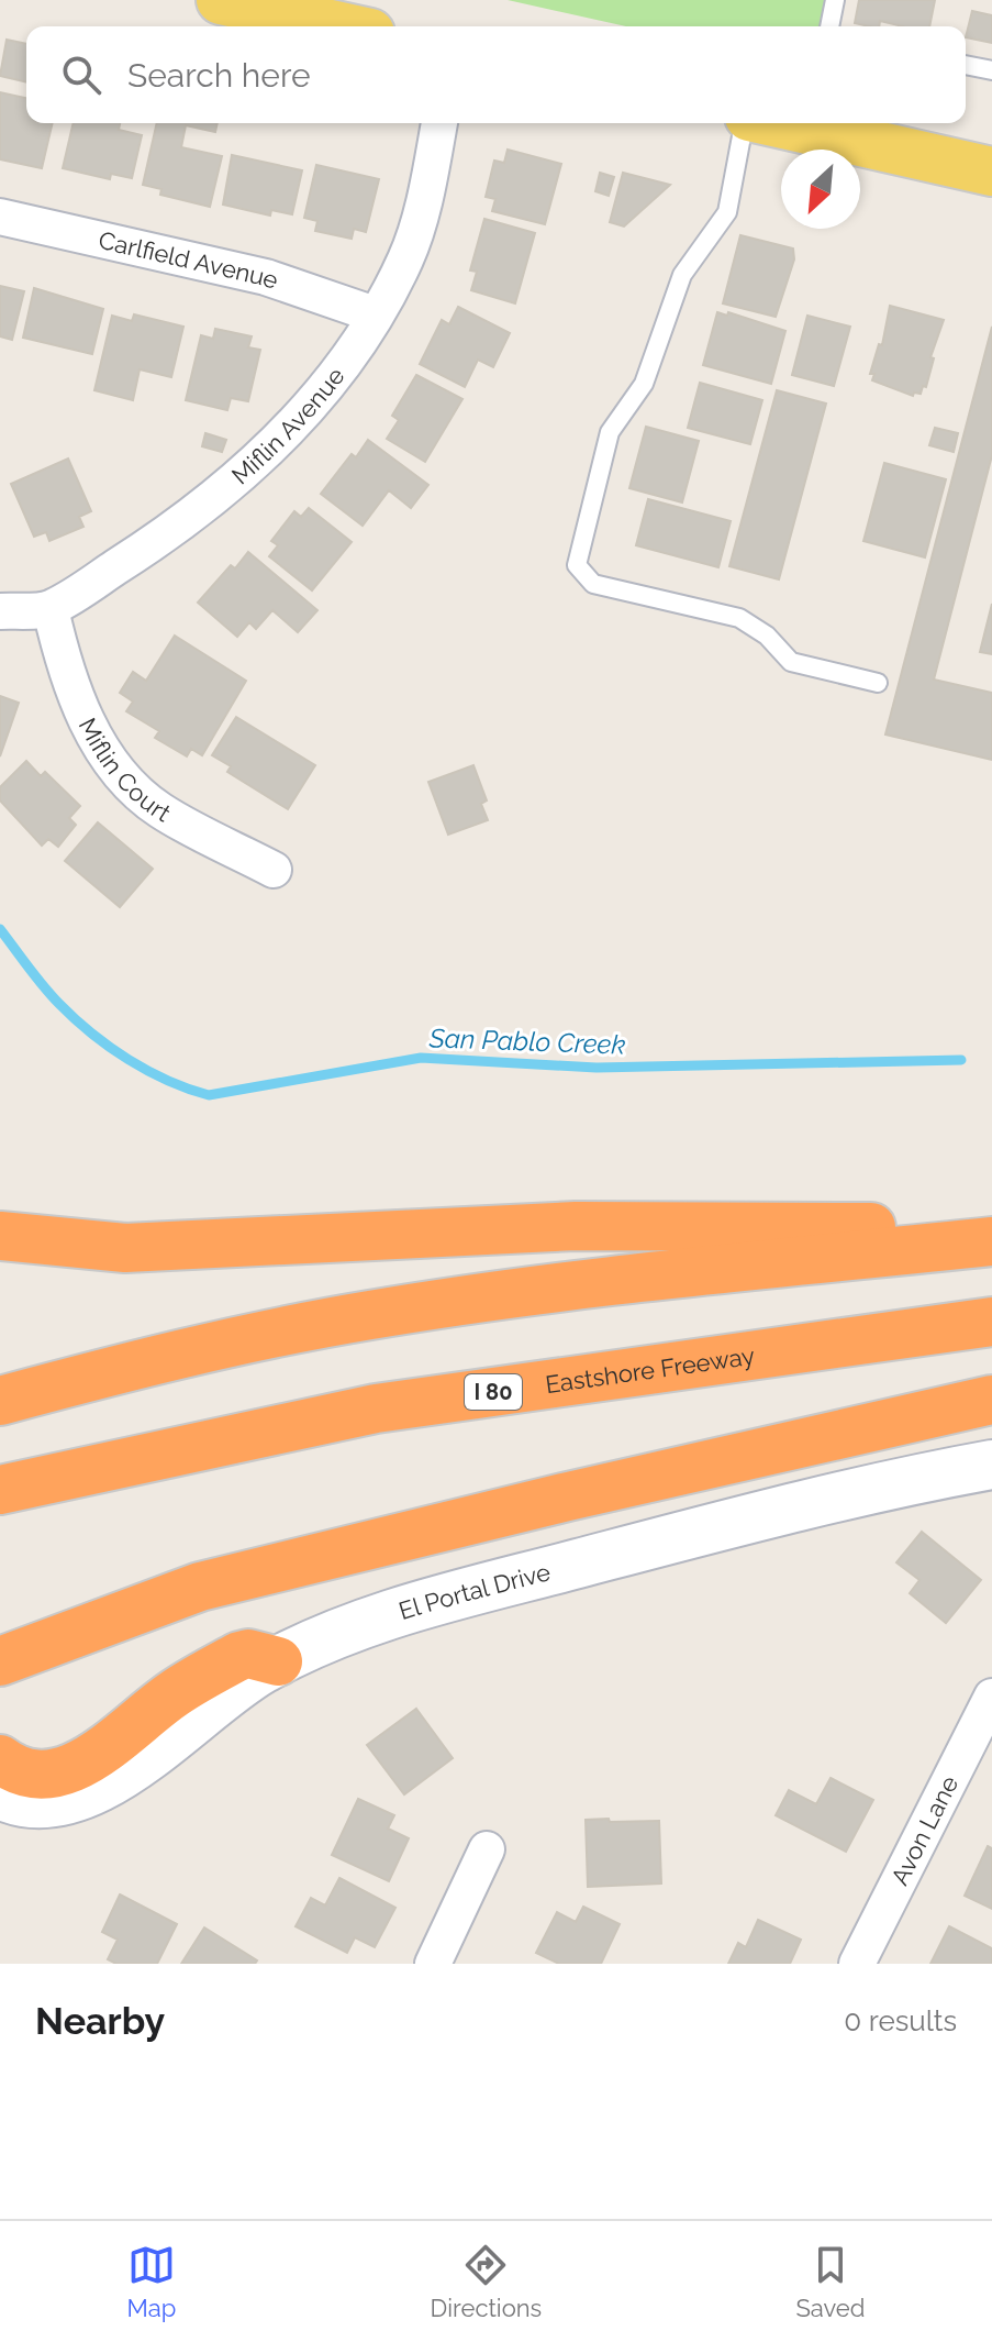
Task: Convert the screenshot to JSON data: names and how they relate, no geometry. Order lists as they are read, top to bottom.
{
  "streets": {
    "highway": ["Eastshore Freeway", "I 80"],
    "main road": ["El Portal Drive"],
    "street": [
      "Carlfield Avenue",
      "Miflin Avenue",
      "Miflin Court",
      "Avon Lane"
    ]
  },
  "crossings": [
    ["Carlfield Avenue", "Miflin Avenue"],
    ["Miflin Avenue", "Miflin Court"]
  ],
  "water": ["San Pablo Creek"],
  "north": "bottom left",
  "page": {
    "search": "Search here",
    "heading": ["Nearby", "0 results"],
    "nav": ["Map", "Directions", "Saved"]
  }
}
